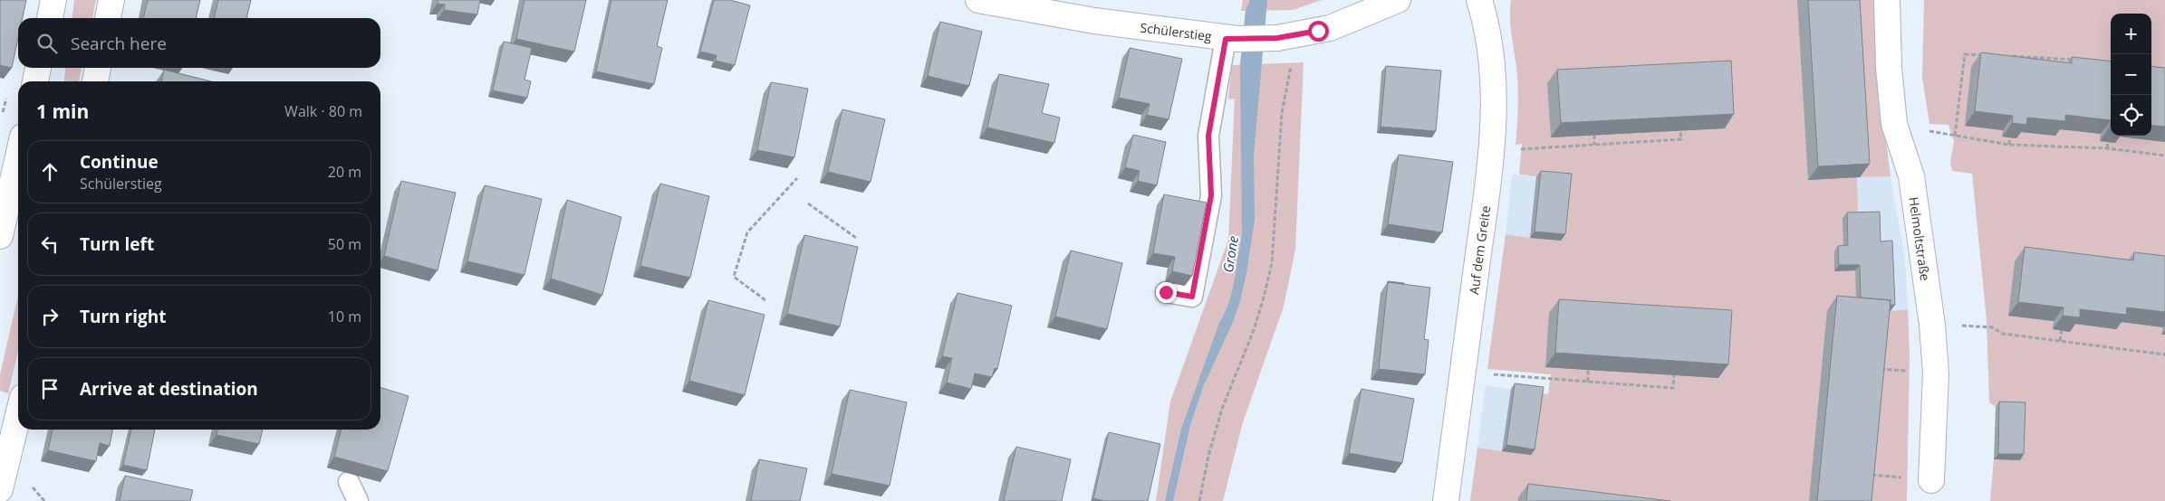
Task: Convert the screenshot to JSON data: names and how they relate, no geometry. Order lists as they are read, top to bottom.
{
  "streets": {
    "street": ["Schülerstieg", "Helmoltstraße", "Auf dem Greite"]
  },
  "water": ["Grone"],
  "page": {
    "map_buttons": ["+", "−"],
    "search": "Search here",
    "heading": ["1 min", "Walk · 80 m"],
    "list": [
      ["Continue", "Schülerstieg", "20 m"],
      ["Turn left", "50 m"],
      ["Turn right", "10 m"],
      "Arrive at destination"
    ]
  }
}
